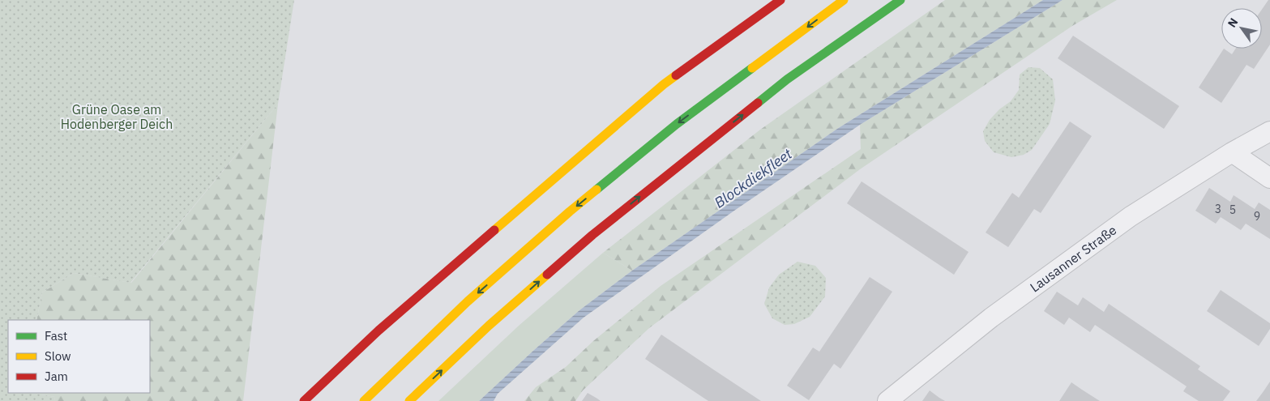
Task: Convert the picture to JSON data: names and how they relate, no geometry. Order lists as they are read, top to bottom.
{
  "streets": {
    "street": ["Lausanner Straße"]
  },
  "water": ["Blockdiekfleet"],
  "parks": ["Grüne Oase am Hodenberger Deich"],
  "house_numbers": ["3", "5", "9"],
  "legend": ["Fast", "Slow", "Jam"],
  "north": "top left"
}
